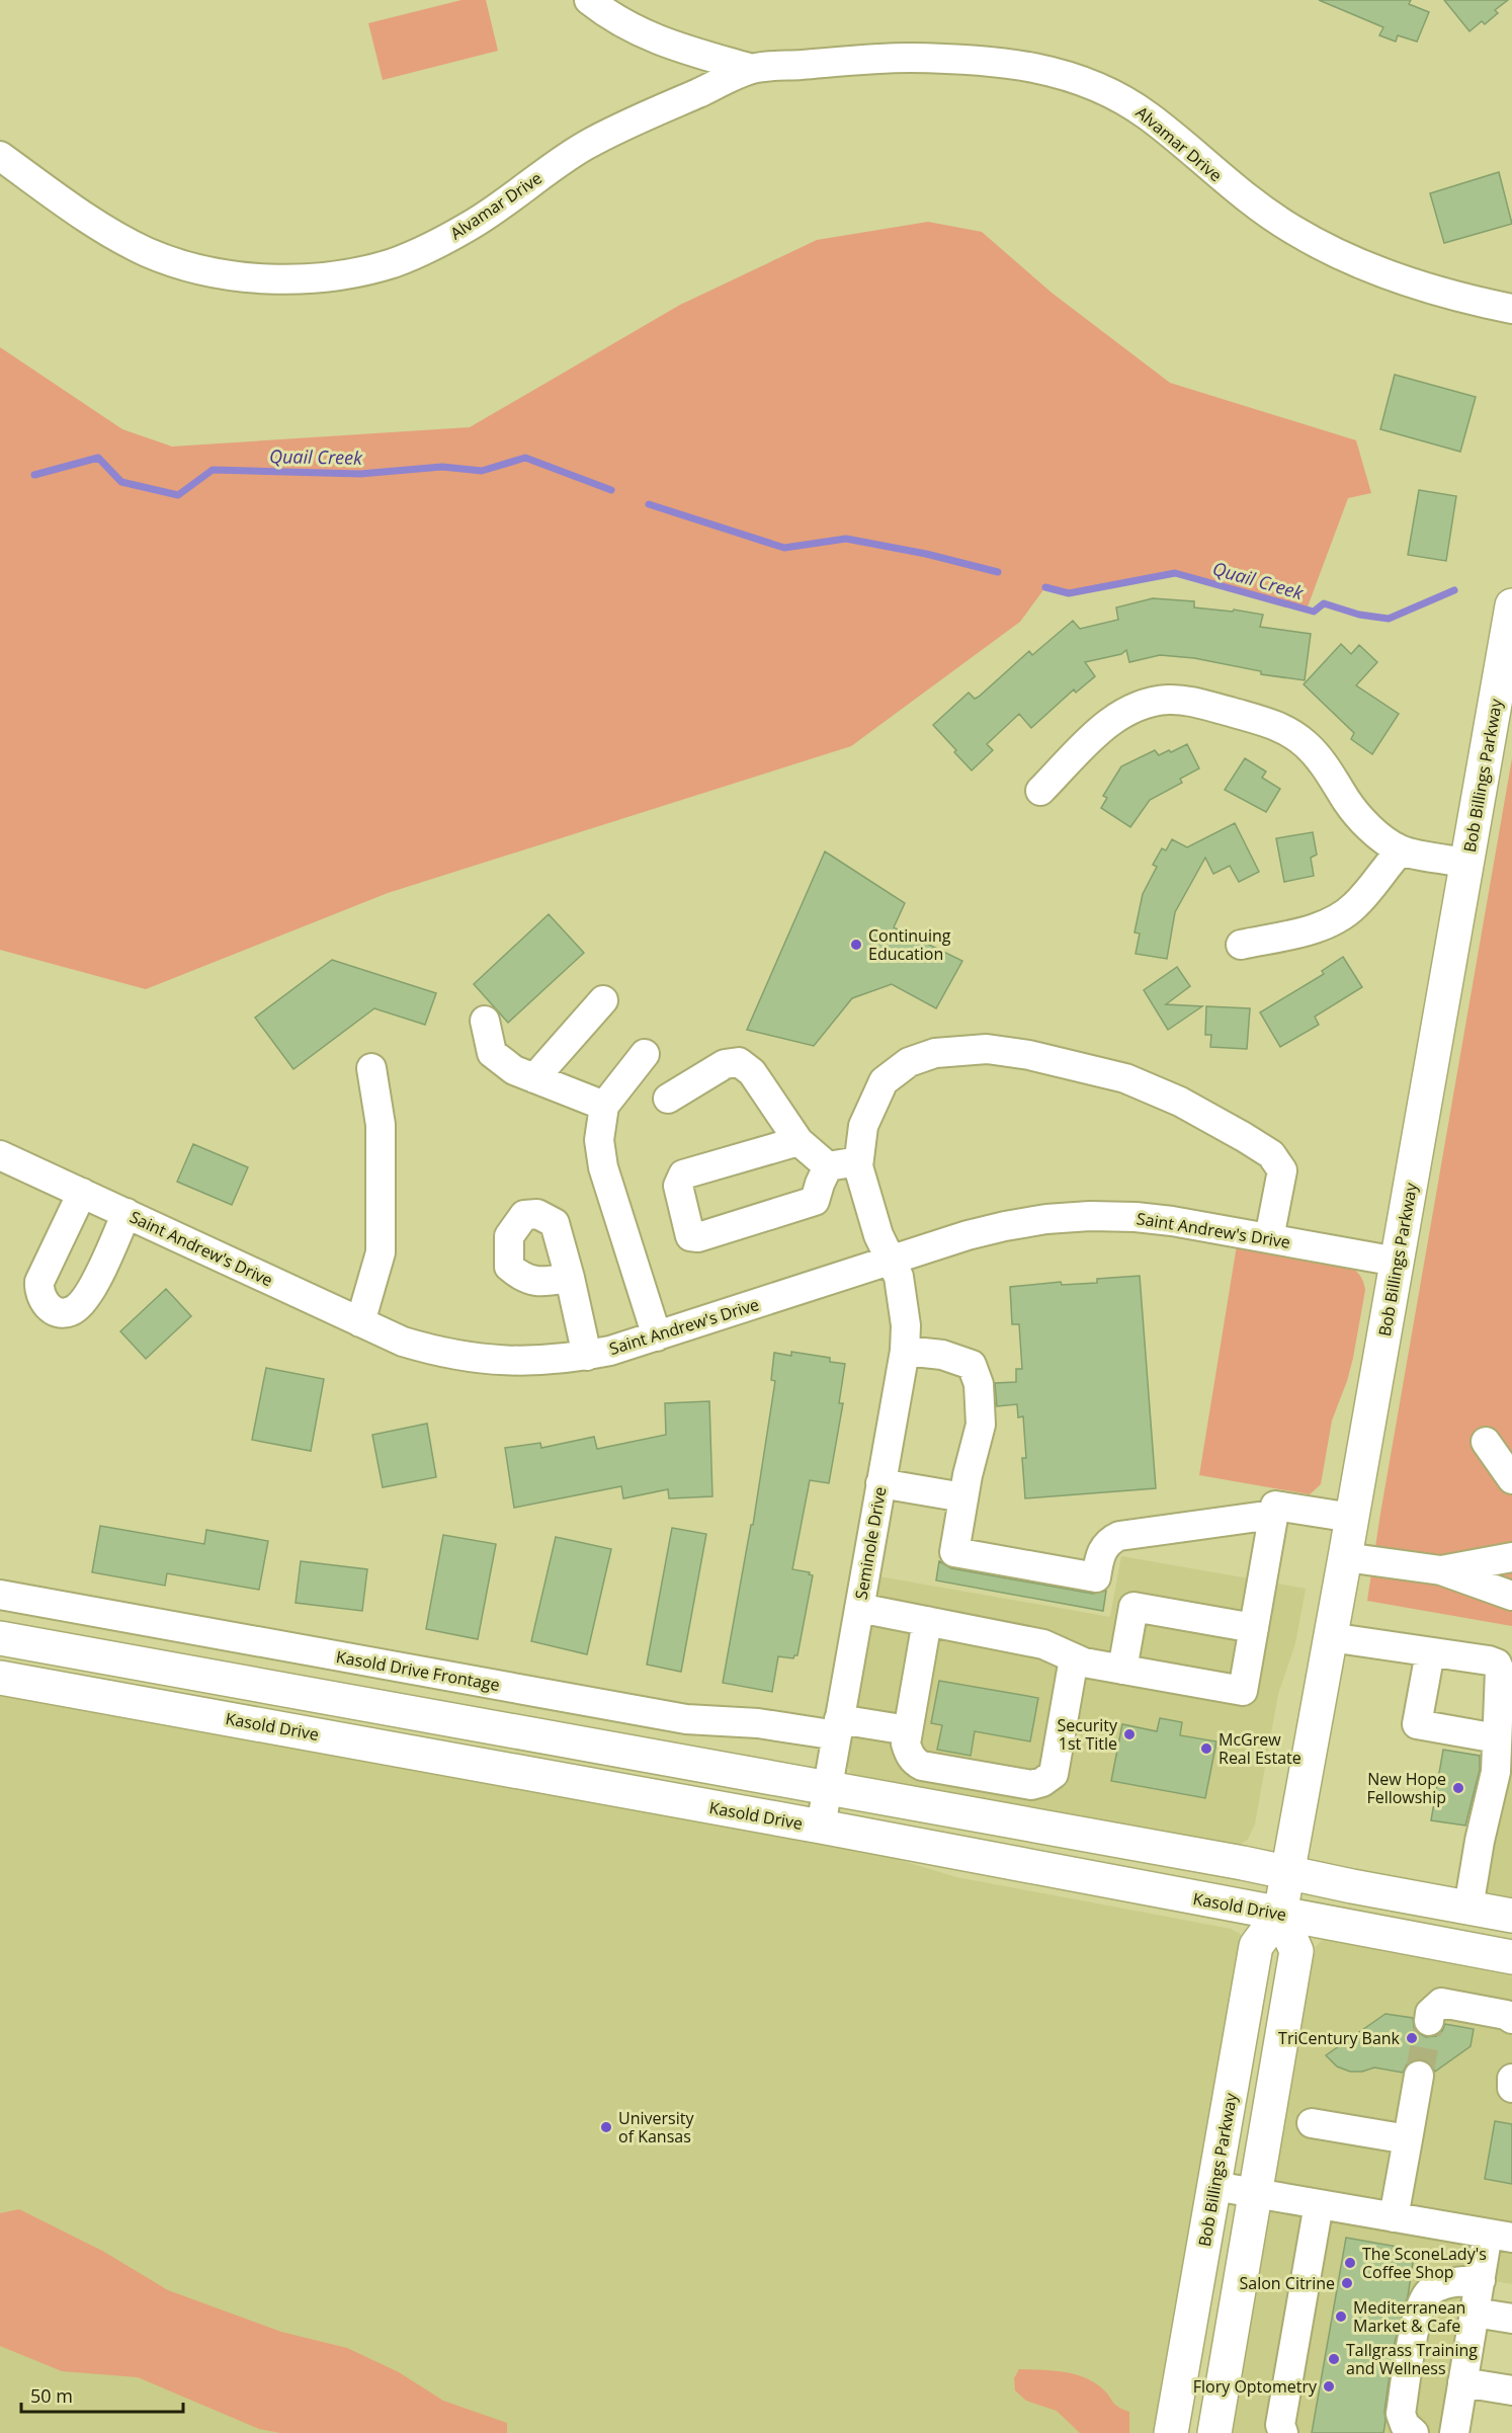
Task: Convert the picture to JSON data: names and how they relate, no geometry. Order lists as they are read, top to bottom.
{
  "streets": {
    "main road": ["Bob Billings Parkway", "Kasold Drive"],
    "street": [
      "Alvamar Drive",
      "Saint Andrew's Drive",
      "Seminole Drive",
      "Kasold Drive Frontage"
    ]
  },
  "crossings": [
    ["Bob Billings Parkway", "Saint Andrew's Drive"],
    ["Bob Billings Parkway", "Kasold Drive"],
    ["Saint Andrew's Drive", "Seminole Drive"],
    ["Seminole Drive", "Kasold Drive Frontage"],
    ["Seminole Drive", "Kasold Drive"]
  ],
  "water": ["Quail Creek"],
  "places": [
    "Continuing Education",
    "Security 1st Title",
    "McGrew Real Estate",
    "New Hope Fellowship",
    "TriCentury Bank",
    "University of Kansas",
    "The SconeLady's Coffee Shop",
    "Salon Citrine",
    "Mediterranean Market & Cafe",
    "Tallgrass Training and Wellness",
    "Flory Optometry"
  ],
  "scale_bar": "50 m"
}
